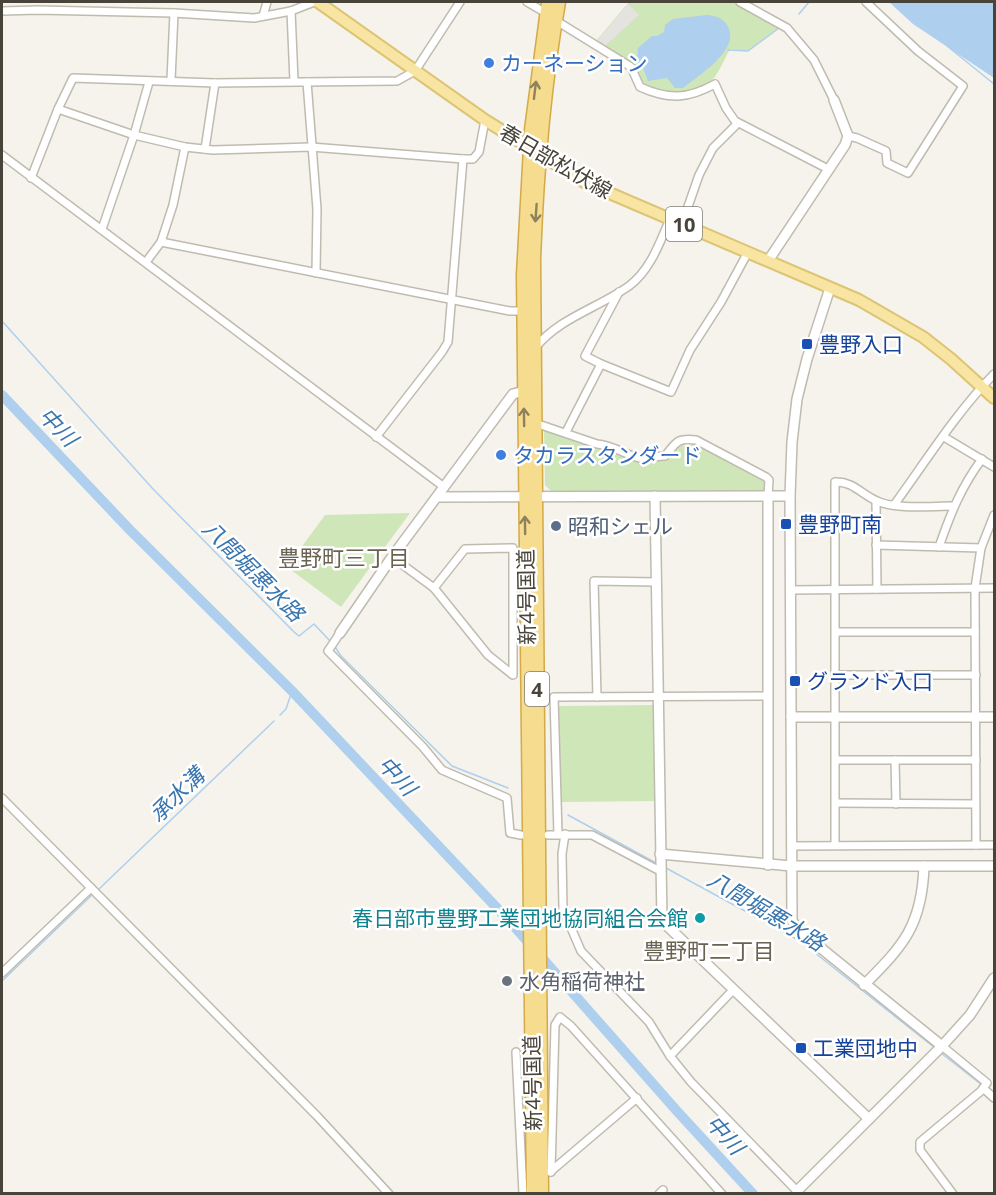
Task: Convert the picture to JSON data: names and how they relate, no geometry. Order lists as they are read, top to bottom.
{
  "streets": {
    "highway": ["新4号国道", "4"],
    "main road": ["春日部松伏線", "10"]
  },
  "crossings": [
    ["春日部松伏線", "新4号国道"]
  ],
  "districts": ["豊野町三丁目", "豊野町二丁目"],
  "water": ["中川", "八間堀悪水路", "承水溝"],
  "places": {
    "other": [
      "カーネーション",
      "タカラスタンダード",
      "昭和シェル",
      "春日部市豊野工業団地協同組合会館",
      "水角稲荷神社"
    ],
    "transit": [
      "豊野入口",
      "豊野町南",
      "グランド入口",
      "工業団地中"
    ]
  }
}
